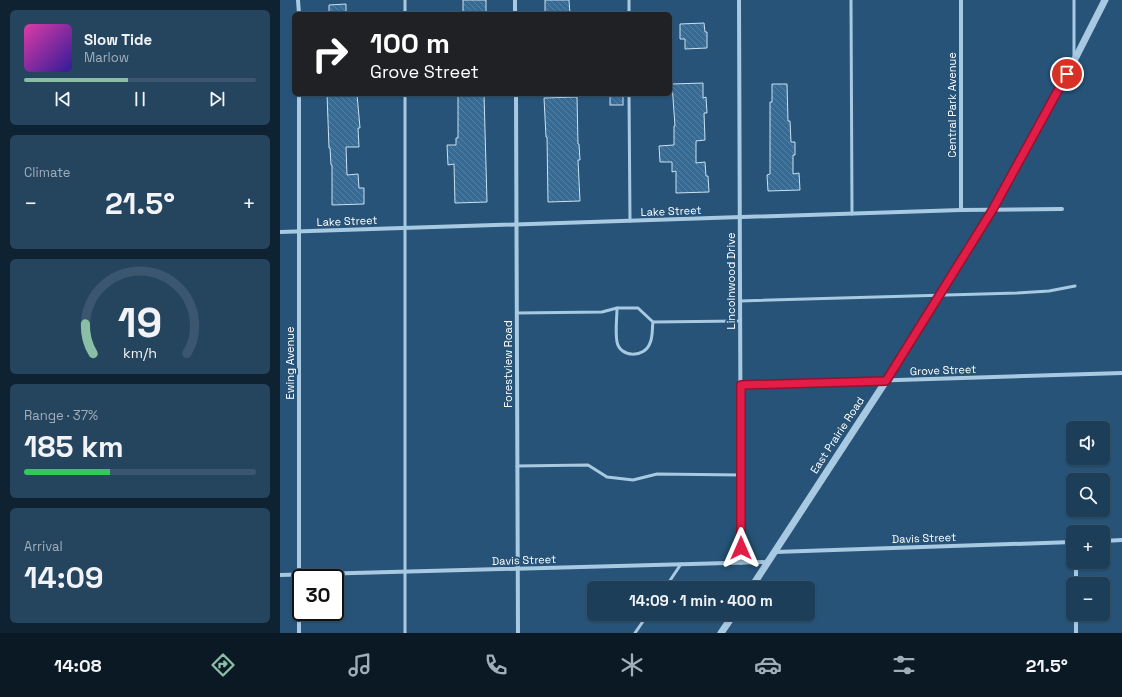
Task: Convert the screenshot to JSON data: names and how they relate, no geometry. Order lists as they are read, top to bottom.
{
  "streets": {
    "street": [
      "Central Park Avenue",
      "Lake Street",
      "Lincolnwood Drive",
      "Ewing Avenue",
      "Forestview Road",
      "Grove Street",
      "East Prairie Road",
      "Davis Street"
    ]
  },
  "crossings": [
    ["Central Park Avenue", "Lake Street"],
    ["Lake Street", "Lincolnwood Drive"],
    ["Lake Street", "Ewing Avenue"],
    ["Lake Street", "Forestview Road"],
    ["Lake Street", "East Prairie Road"],
    ["Lincolnwood Drive", "Grove Street"],
    ["Lincolnwood Drive", "Davis Street"],
    ["Forestview Road", "Davis Street"],
    ["Grove Street", "East Prairie Road"],
    ["East Prairie Road", "Davis Street"]
  ],
  "page": {
    "turn": ["100 m", "Grove Street"],
    "song": ["Slow Tide", "Marlow"],
    "tile": [
      "Climate",
      ["Range · 37%", "185 km"],
      ["Arrival", "14:09"]
    ],
    "heat": ["−", "21.5°", "+"],
    "map_buttons": ["+", "−"],
    "limit": "30",
    "trip": "14:09 · 1 min · 400 m",
    "tabs": ["14:08", "21.5°"],
    "gauge": ["19", "km/h"]
  }
}
